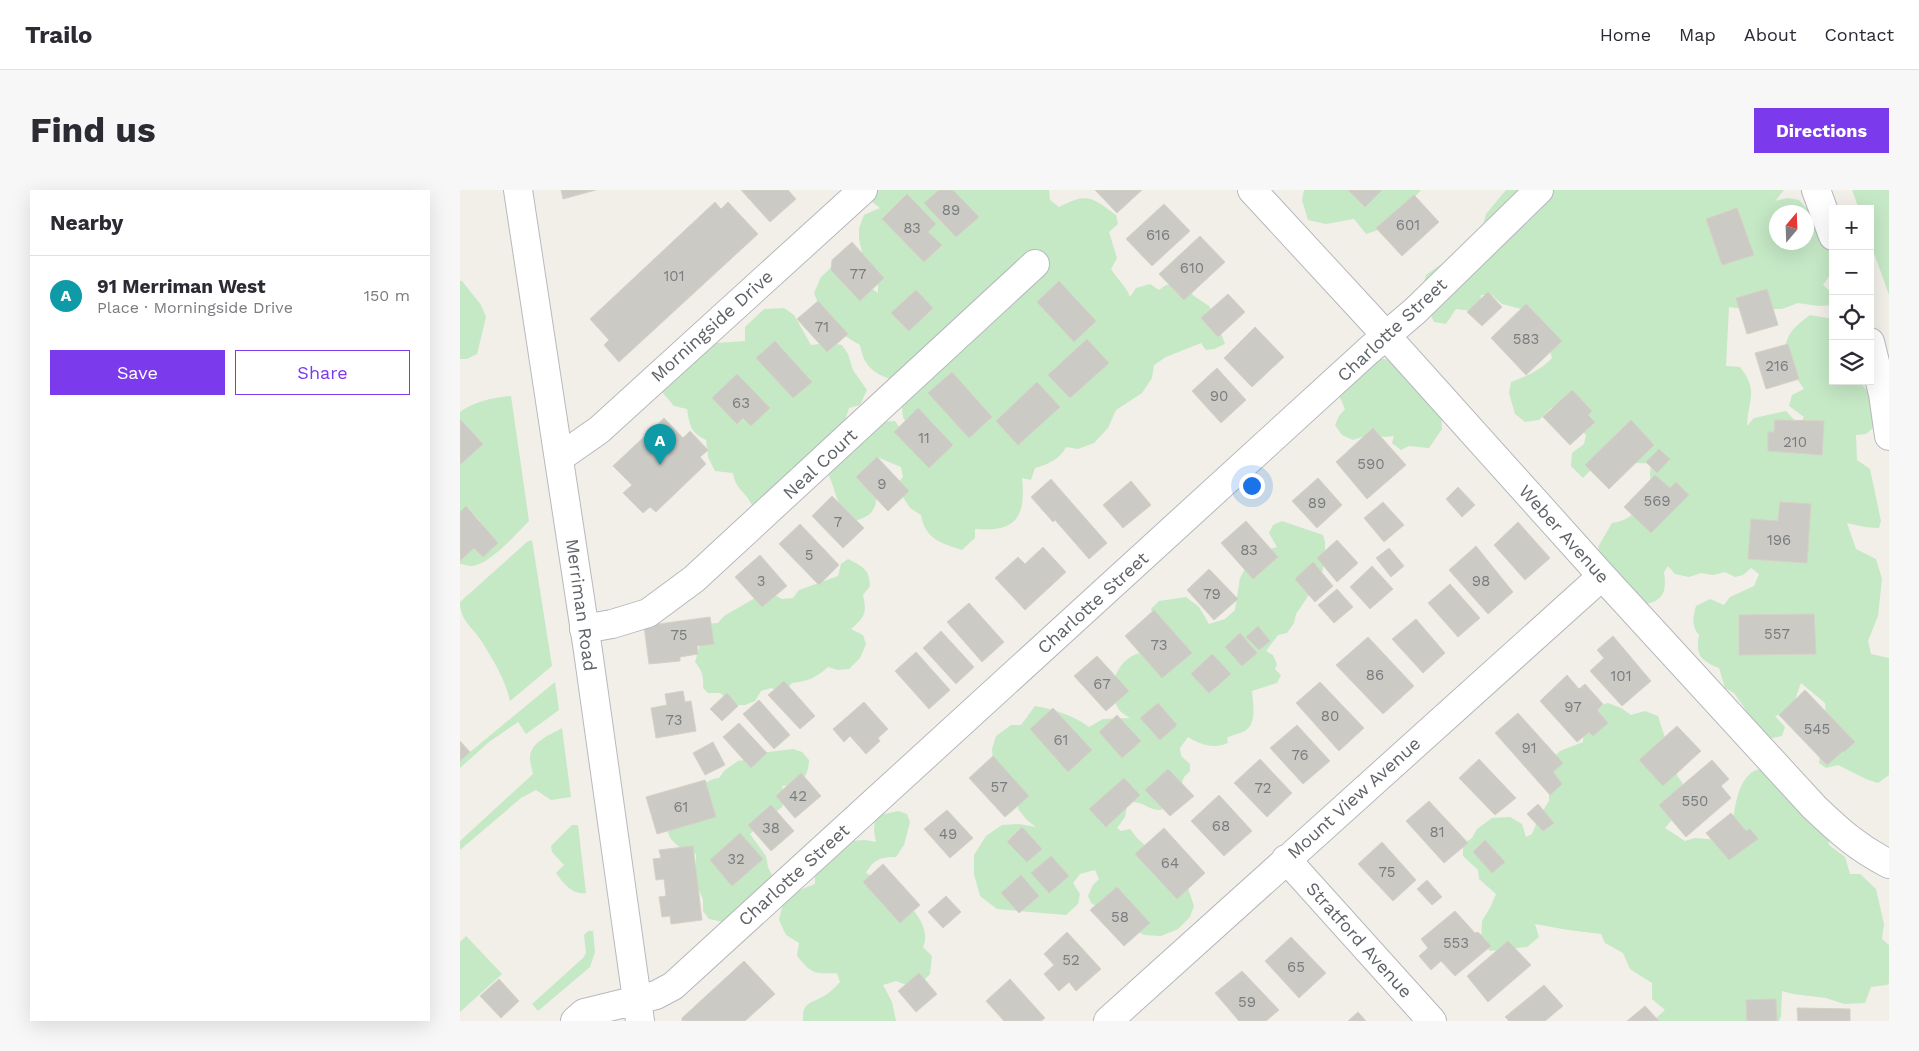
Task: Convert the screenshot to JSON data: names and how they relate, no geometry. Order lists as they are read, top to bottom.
{
  "streets": {
    "street": [
      "Morningside Drive",
      "Charlotte Street",
      "Neal Court",
      "Weber Avenue",
      "Merriman Road",
      "Mount View Avenue",
      "Stratford Avenue"
    ]
  },
  "crossings": [
    ["Morningside Drive", "Merriman Road"],
    ["Charlotte Street", "Weber Avenue"],
    ["Charlotte Street", "Merriman Road"],
    ["Neal Court", "Merriman Road"],
    ["Weber Avenue", "Mount View Avenue"],
    ["Mount View Avenue", "Stratford Avenue"]
  ],
  "house_numbers": [
    "89",
    "601",
    "83",
    "616",
    "610",
    "77",
    "101",
    "71",
    "583",
    "216",
    "90",
    "63",
    "11",
    "210",
    "590",
    "9",
    "569",
    "89",
    "7",
    "196",
    "83",
    "5",
    "3",
    "98",
    "79",
    "557",
    "75",
    "73",
    "86",
    "101",
    "67",
    "97",
    "80",
    "73",
    "545",
    "61",
    "91",
    "76",
    "57",
    "72",
    "42",
    "550",
    "61",
    "68",
    "38",
    "81",
    "49",
    "32",
    "64",
    "75",
    "58",
    "553",
    "52",
    "65",
    "59"
  ],
  "north": "top",
  "page": {
    "header": "Trailo",
    "nav": [
      "Home",
      "Map",
      "About",
      "Contact"
    ],
    "buttons": [
      "Directions",
      ["Save", "Share"]
    ],
    "title": "Find us",
    "heading": "Nearby",
    "map_buttons": ["+", "−"],
    "list": [
      {
        "mark": "A",
        "name": "91 Merriman West",
        "note": "Place · Morningside Drive",
        "value": "150 m"
      }
    ],
    "pins": "A"
  }
}
